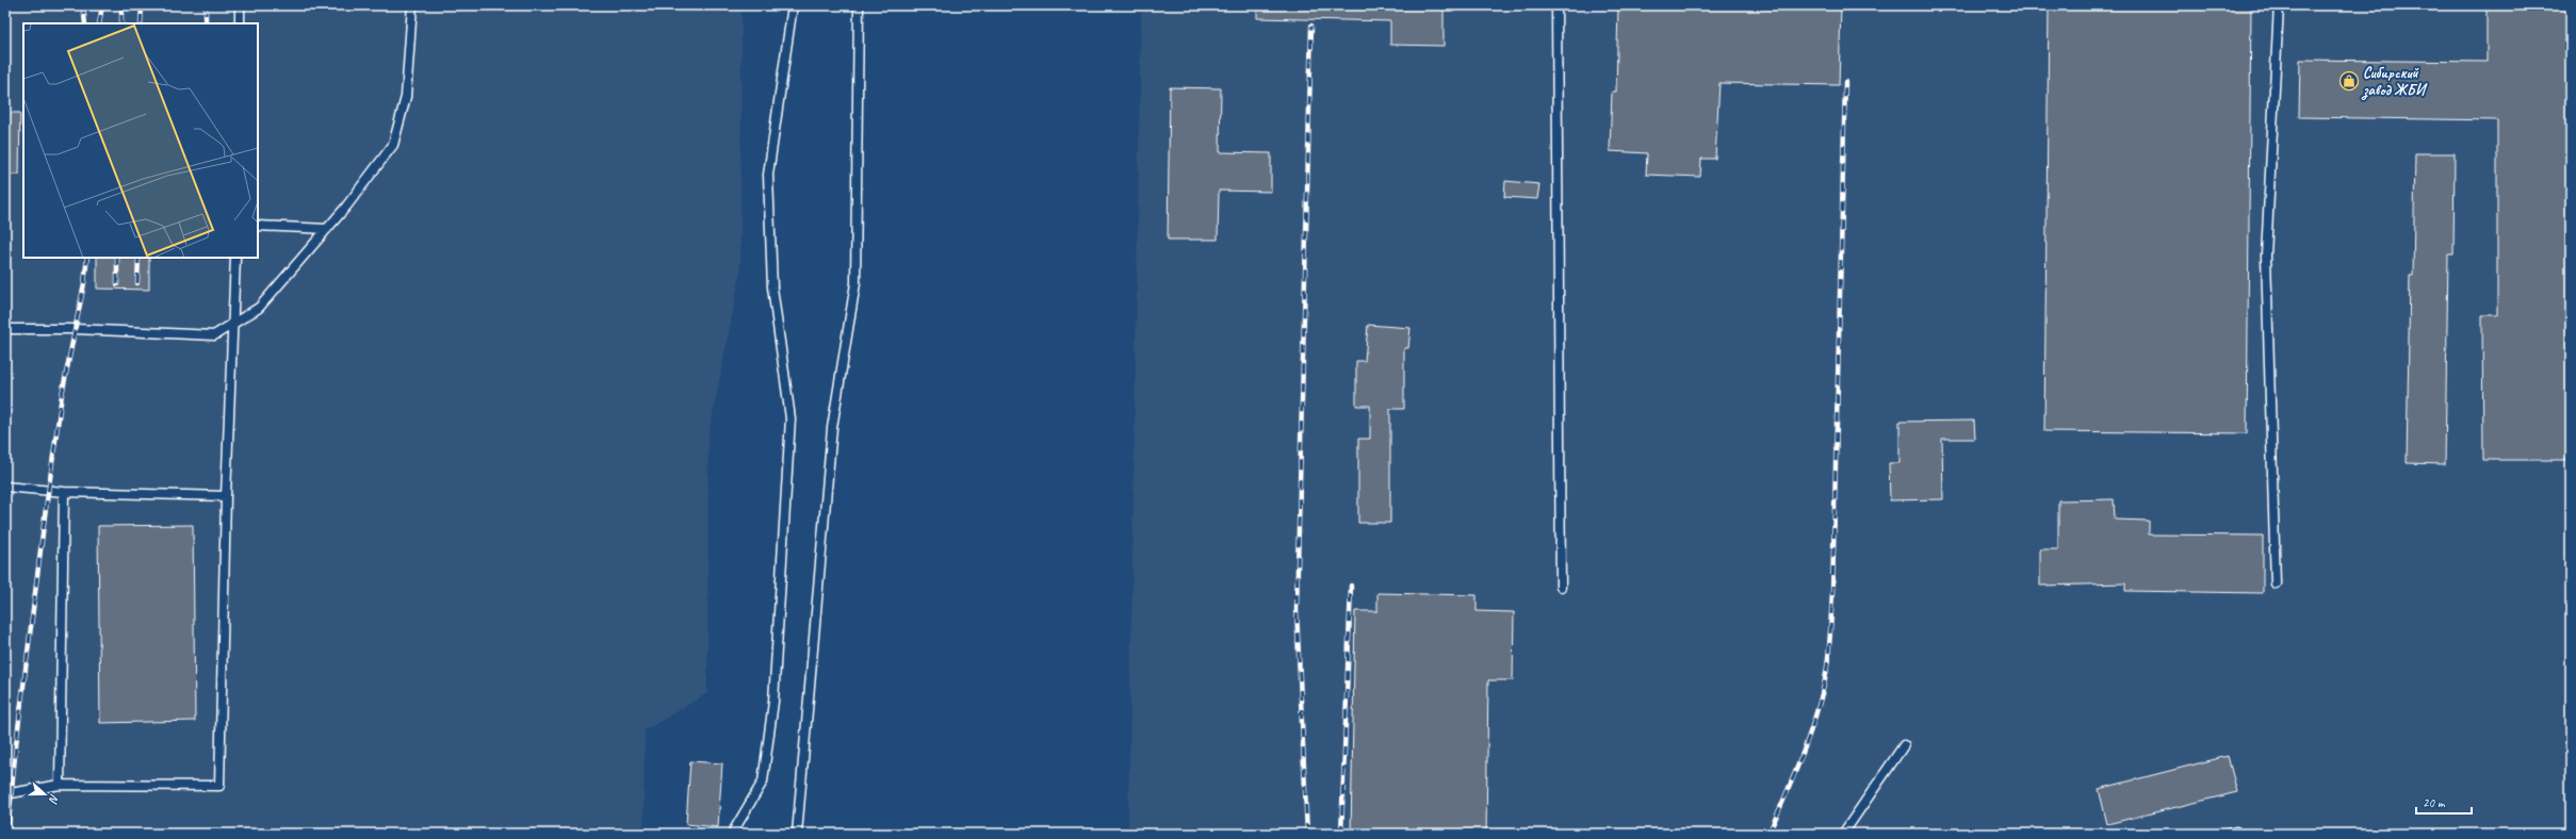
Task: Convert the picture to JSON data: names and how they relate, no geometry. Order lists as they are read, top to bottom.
{
  "places": {
    "shop": ["Сибирский завод ЖБИ"]
  },
  "scale_bar": "20 m",
  "north": "right"
}
